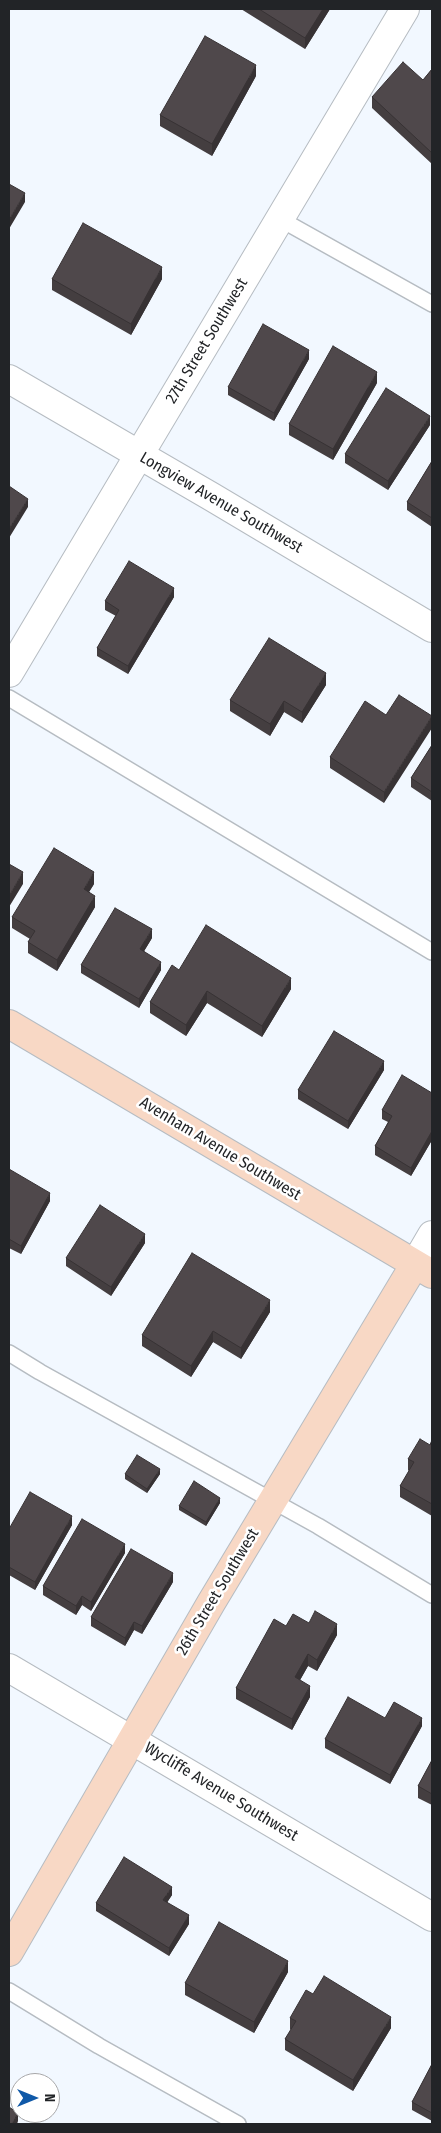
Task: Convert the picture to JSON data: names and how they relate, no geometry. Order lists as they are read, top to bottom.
{
  "streets": {
    "street": [
      "27th Street Southwest",
      "Longview Avenue Southwest",
      "Avenham Avenue Southwest",
      "26th Street Southwest",
      "Wycliffe Avenue Southwest"
    ]
  },
  "crossings": [
    ["27th Street Southwest", "Longview Avenue Southwest"],
    ["Avenham Avenue Southwest", "26th Street Southwest"],
    ["26th Street Southwest", "Wycliffe Avenue Southwest"]
  ],
  "north": "right"
}
